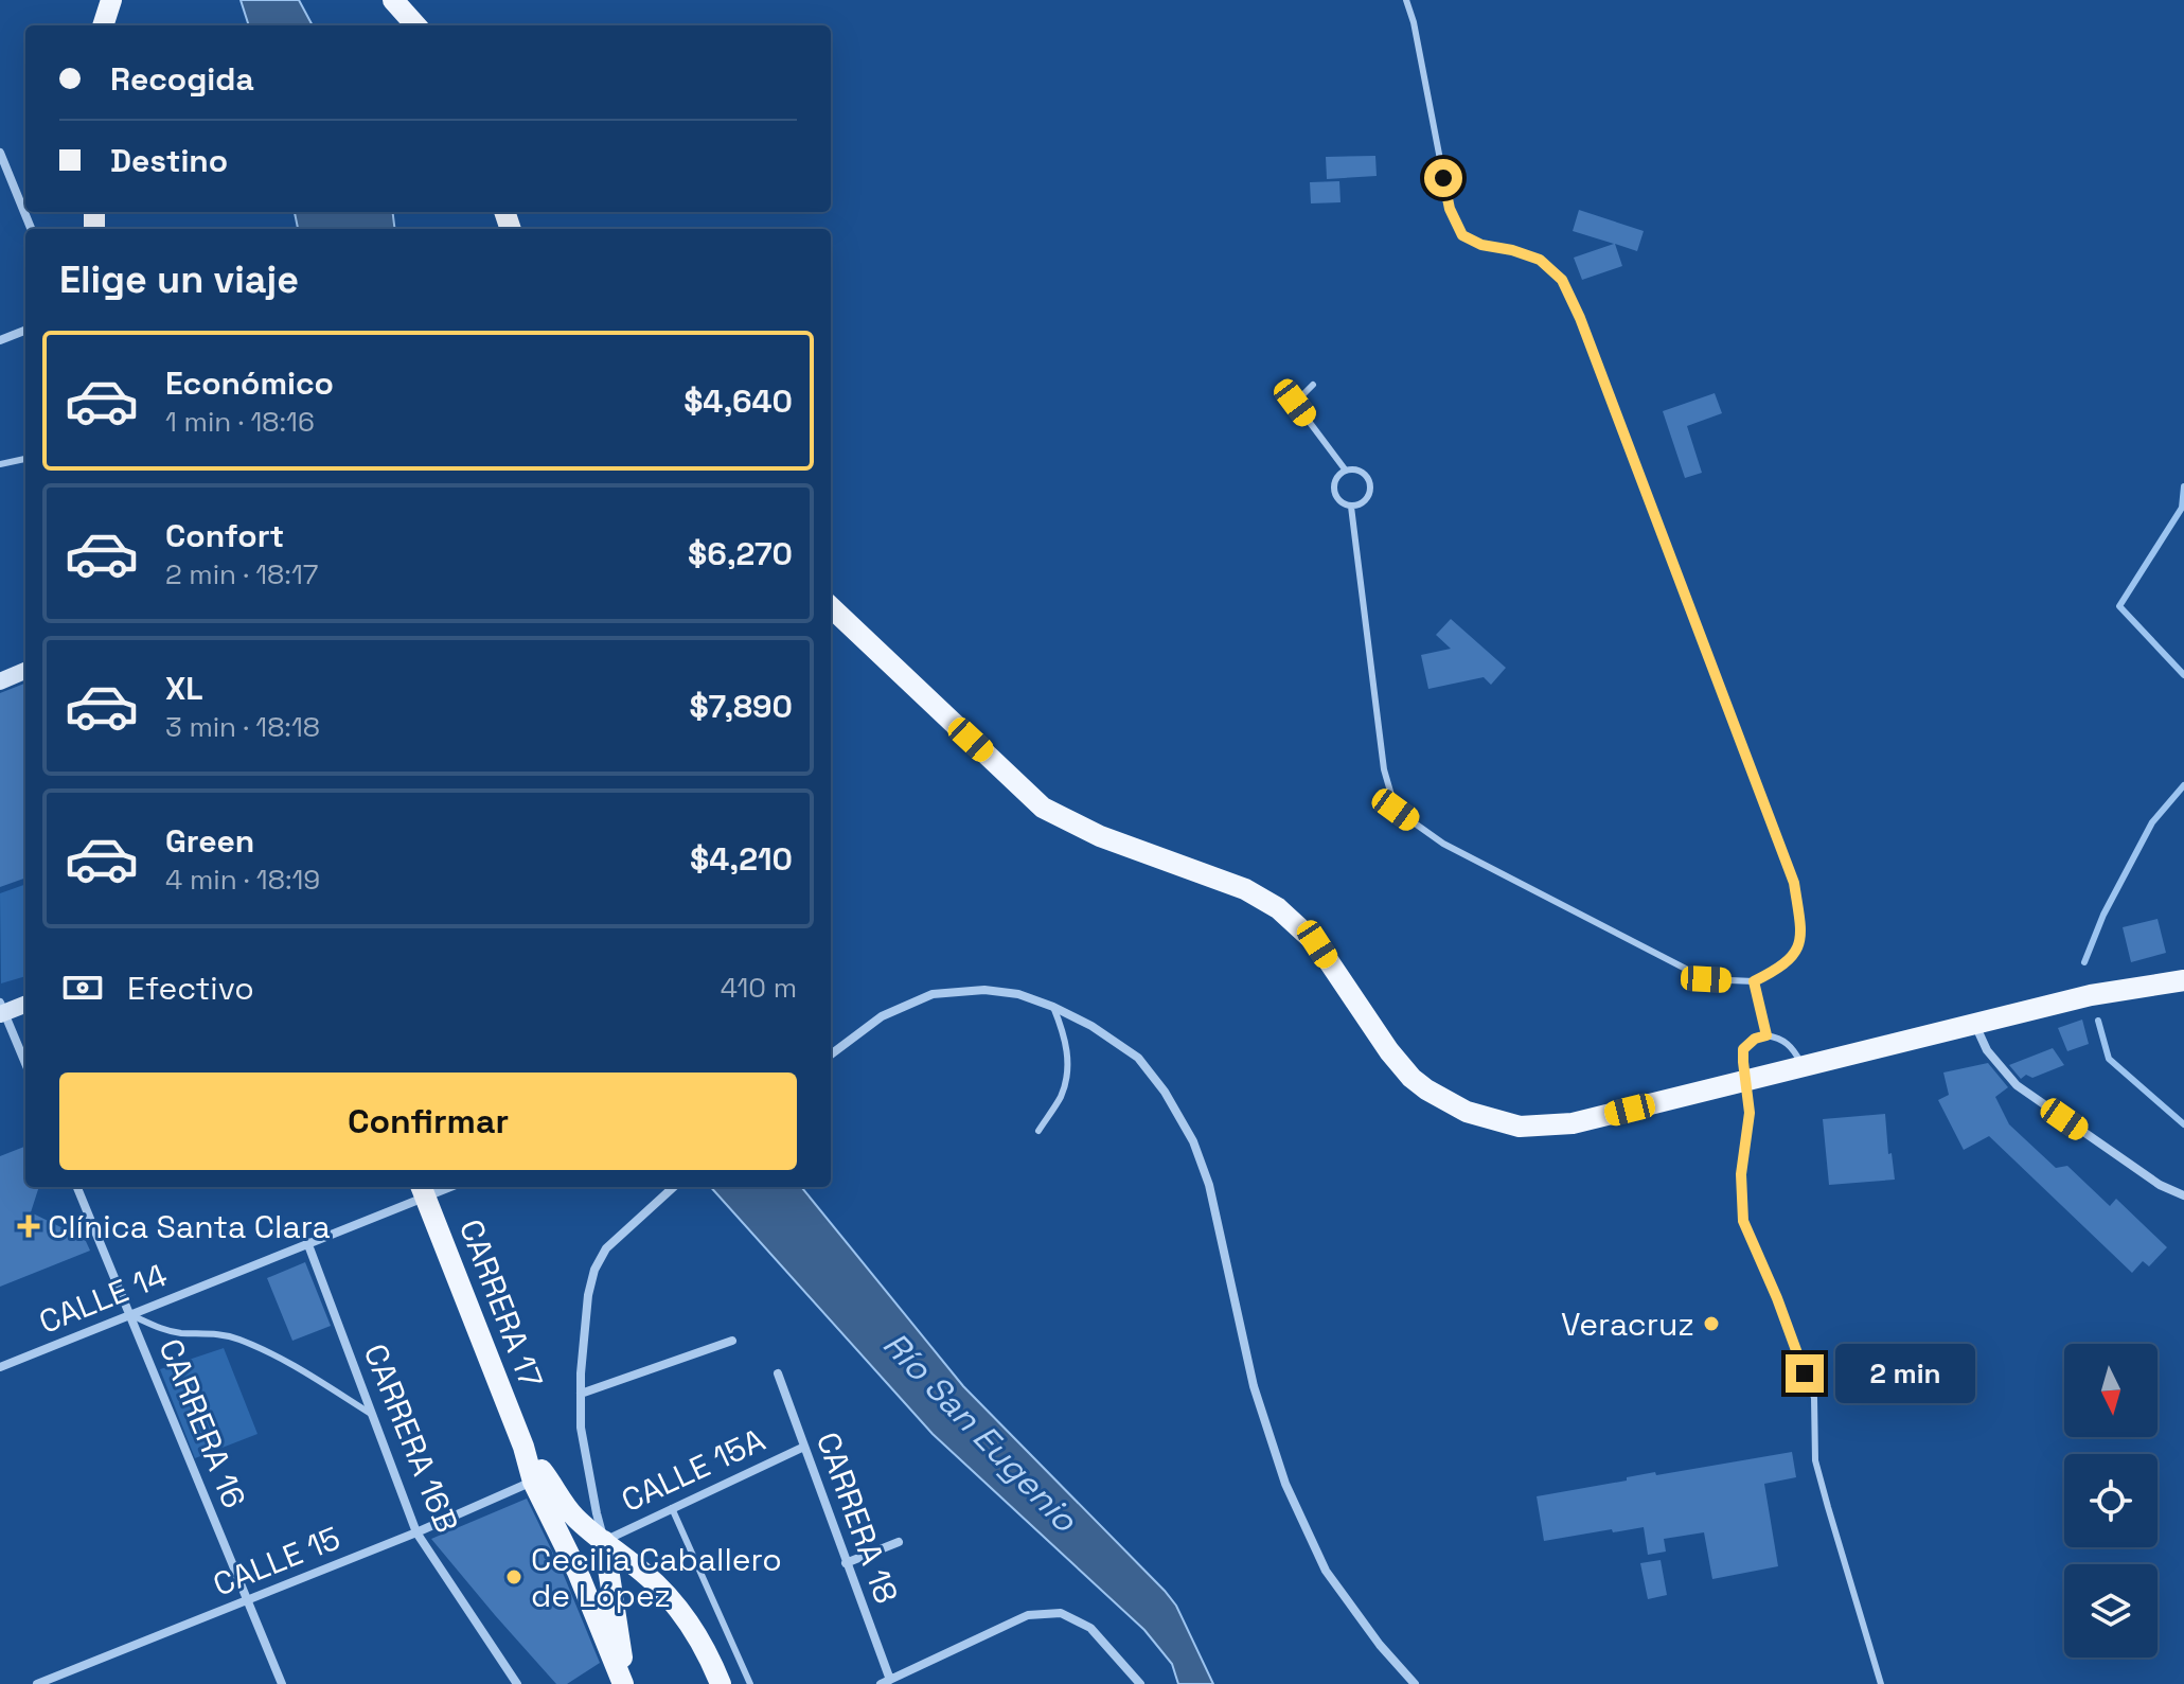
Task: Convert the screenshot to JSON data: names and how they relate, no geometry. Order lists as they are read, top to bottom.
{
  "streets": {
    "main road": ["CARRERA 17"],
    "street": [
      "CALLE 14",
      "CARRERA 16",
      "CARRERA 16B",
      "CALLE 15A",
      "CARRERA 18",
      "CALLE 15"
    ]
  },
  "crossings": [
    ["CALLE 14", "CARRERA 17"],
    ["CALLE 14", "CARRERA 16"],
    ["CALLE 14", "CARRERA 16B"],
    ["CARRERA 17", "CALLE 15A"],
    ["CARRERA 17", "CALLE 15"],
    ["CARRERA 16", "CALLE 15"],
    ["CARRERA 16B", "CALLE 15"],
    ["CALLE 15A", "CARRERA 18"]
  ],
  "water": ["Río San Eugenio"],
  "places": {
    "health": ["Clínica Santa Clara"],
    "other": ["Veracruz", "Cecilia Caballero de López"]
  },
  "north": "bottom",
  "page": {
    "banner": ["Recogida", "Destino"],
    "heading": "Elige un viaje",
    "list": [
      {
        "name": "Económico",
        "note": "1 min · 18:16",
        "value": "$4,640"
      },
      {
        "name": "Confort",
        "note": "2 min · 18:17",
        "value": "$6,270"
      },
      {
        "name": "XL",
        "note": "3 min · 18:18",
        "value": "$7,890"
      },
      {
        "name": "Green",
        "note": "4 min · 18:19",
        "value": "$4,210"
      }
    ],
    "pay": ["Efectivo", "410 m"],
    "buttons": "Confirmar",
    "bubble": "2 min"
  }
}
